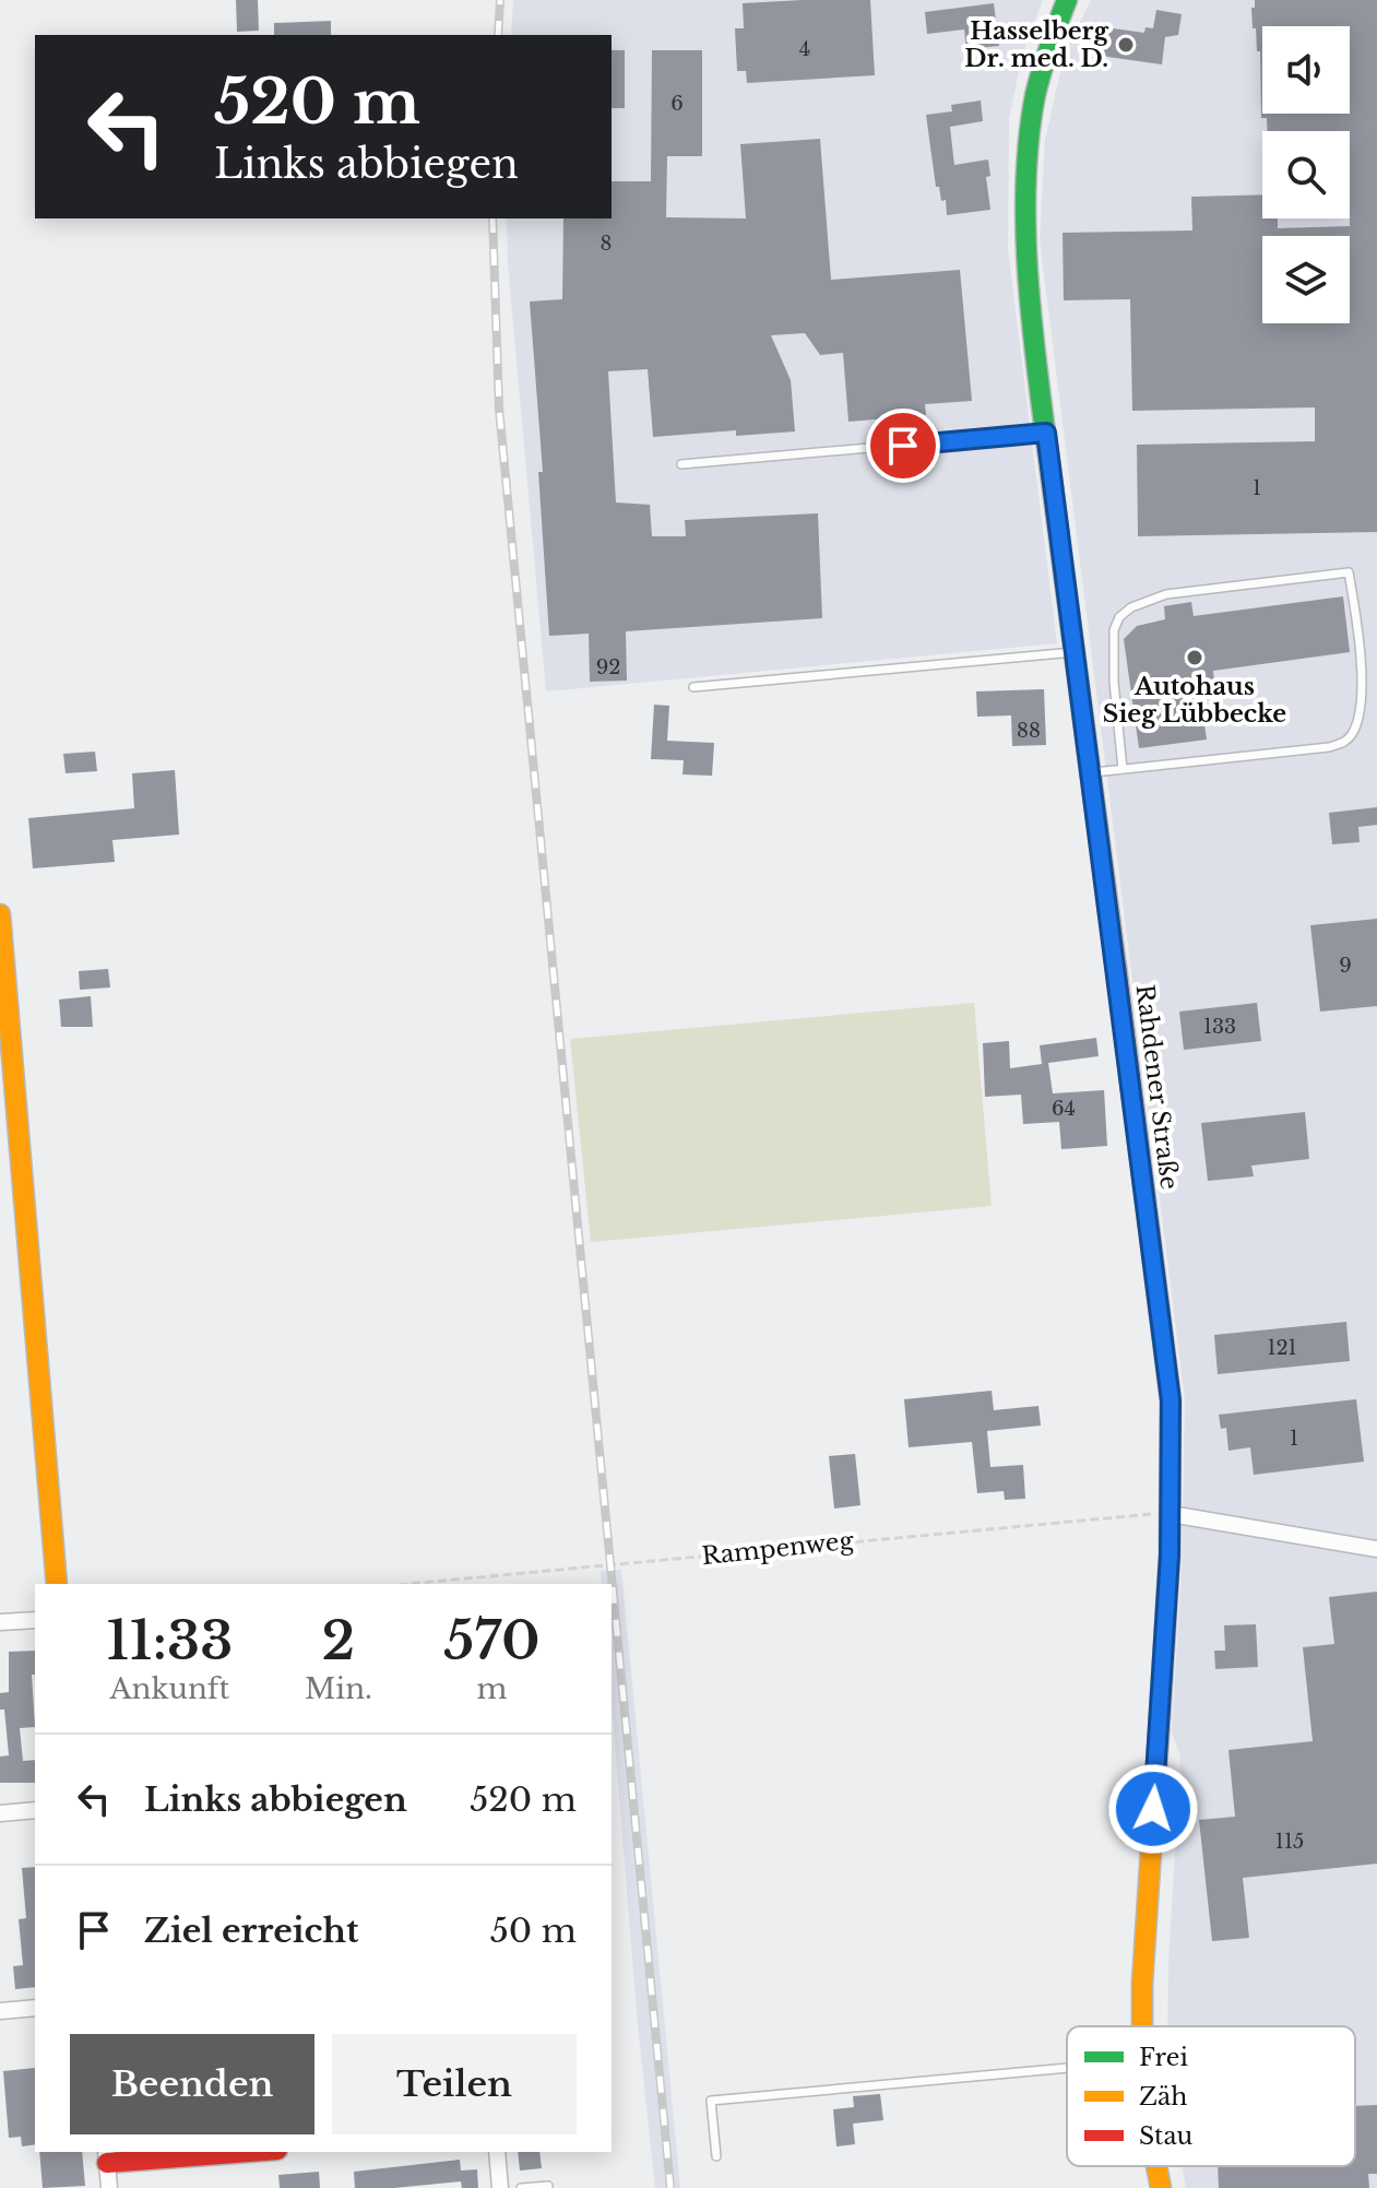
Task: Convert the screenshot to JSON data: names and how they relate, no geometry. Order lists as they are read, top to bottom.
{
  "streets": {
    "street": ["Rahdener Straße"],
    "path": ["Rampenweg"]
  },
  "crossings": [
    ["Rahdener Straße", "Rampenweg"]
  ],
  "places": ["Hasselberg Dr. med. D.", "Autohaus Sieg Lübbecke"],
  "house_numbers": [
    "4",
    "6",
    "8",
    "1",
    "92",
    "88",
    "9",
    "133",
    "64",
    "121",
    "1",
    "115"
  ],
  "legend": ["Frei", "Zäh", "Stau"],
  "page": {
    "turn": ["520 m", "Links abbiegen"],
    "eta": [
      "11:33",
      "Ankunft",
      "2",
      "Min.",
      "570",
      "m"
    ],
    "list": [
      {
        "name": "Links abbiegen",
        "value": "520 m"
      },
      {
        "name": "Ziel erreicht",
        "value": "50 m"
      }
    ],
    "buttons": ["Beenden", "Teilen"]
  }
}
